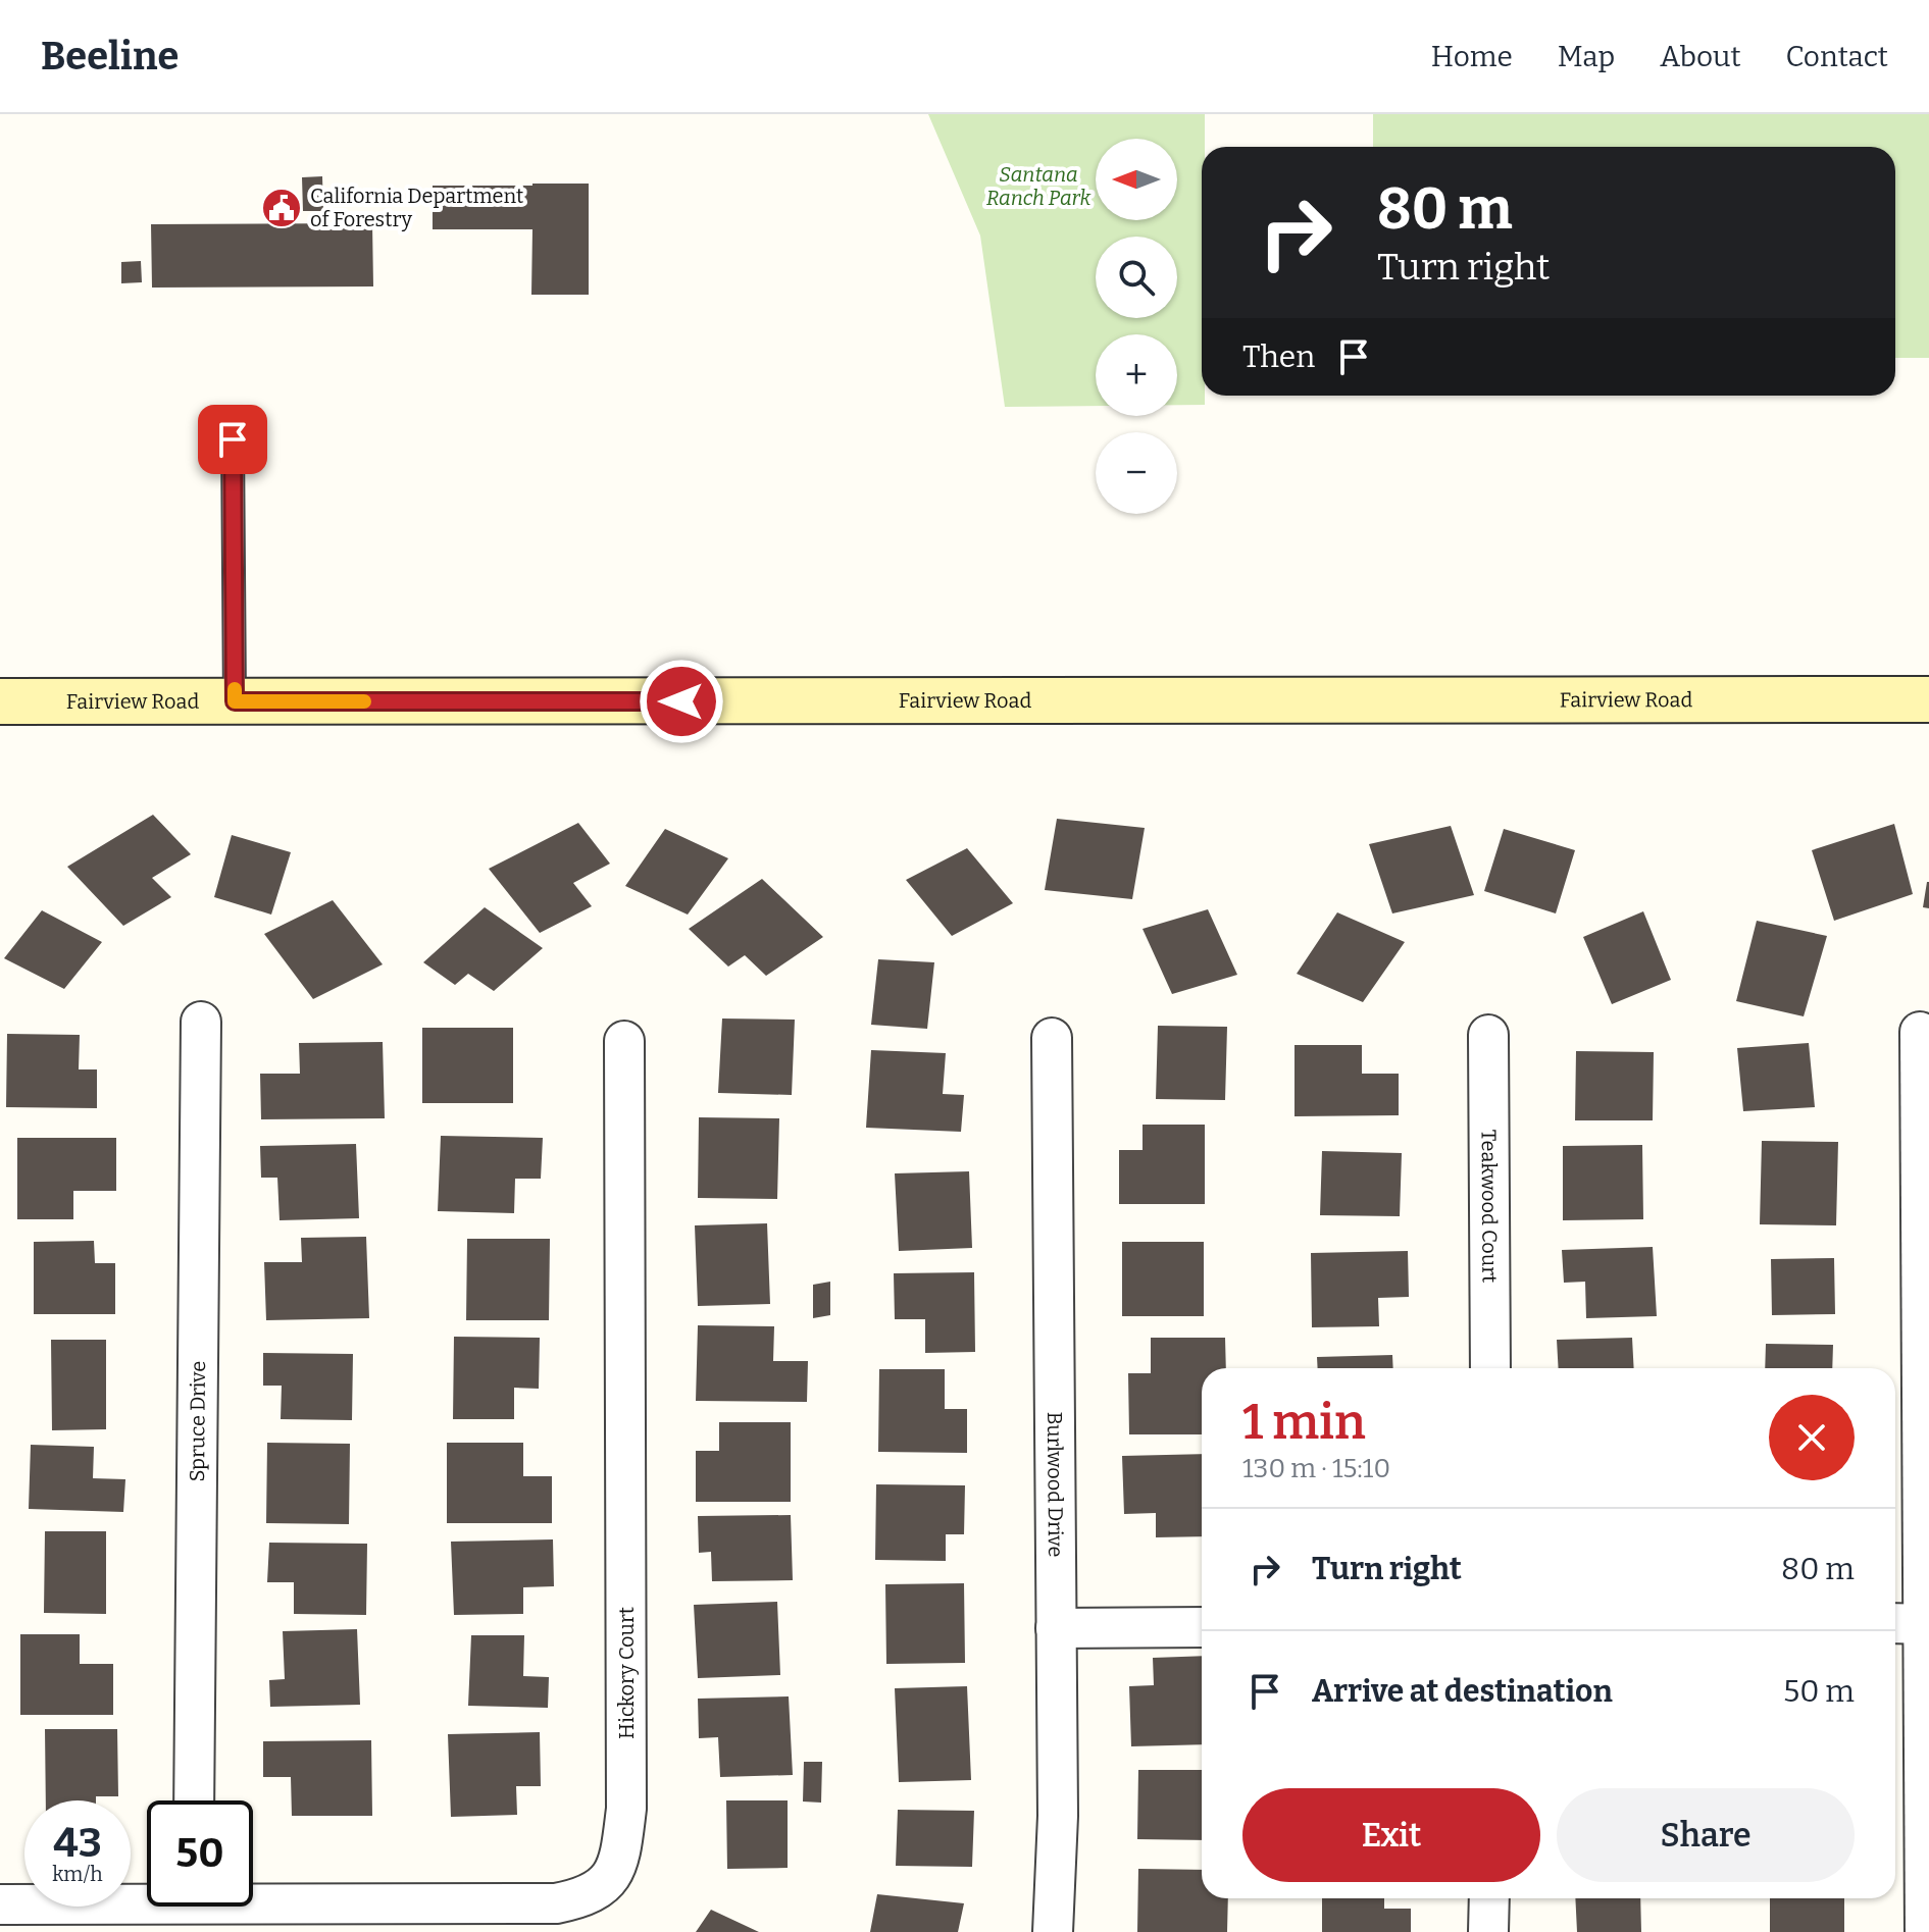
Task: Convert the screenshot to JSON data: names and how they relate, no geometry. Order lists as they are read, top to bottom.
{
  "streets": {
    "main road": ["Fairview Road"],
    "street": [
      "Teakwood Court",
      "Spruce Drive",
      "Burlwood Drive",
      "Hickory Court"
    ]
  },
  "parks": ["Santana Ranch Park"],
  "places": {
    "public building": ["California Department of Forestry"]
  },
  "north": "left",
  "page": {
    "header": "Beeline",
    "nav": [
      "Home",
      "Map",
      "About",
      "Contact"
    ],
    "map_buttons": ["+", "−"],
    "turn": ["80 m", "Turn right"],
    "then": "Then",
    "heading": ["1 min", "130 m · 15:10"],
    "list": [
      {
        "name": "Turn right",
        "value": "80 m"
      },
      {
        "name": "Arrive at destination",
        "value": "50 m"
      }
    ],
    "buttons": ["Exit", "Share"],
    "speed": "43 km/h",
    "limit": "50"
  }
}
